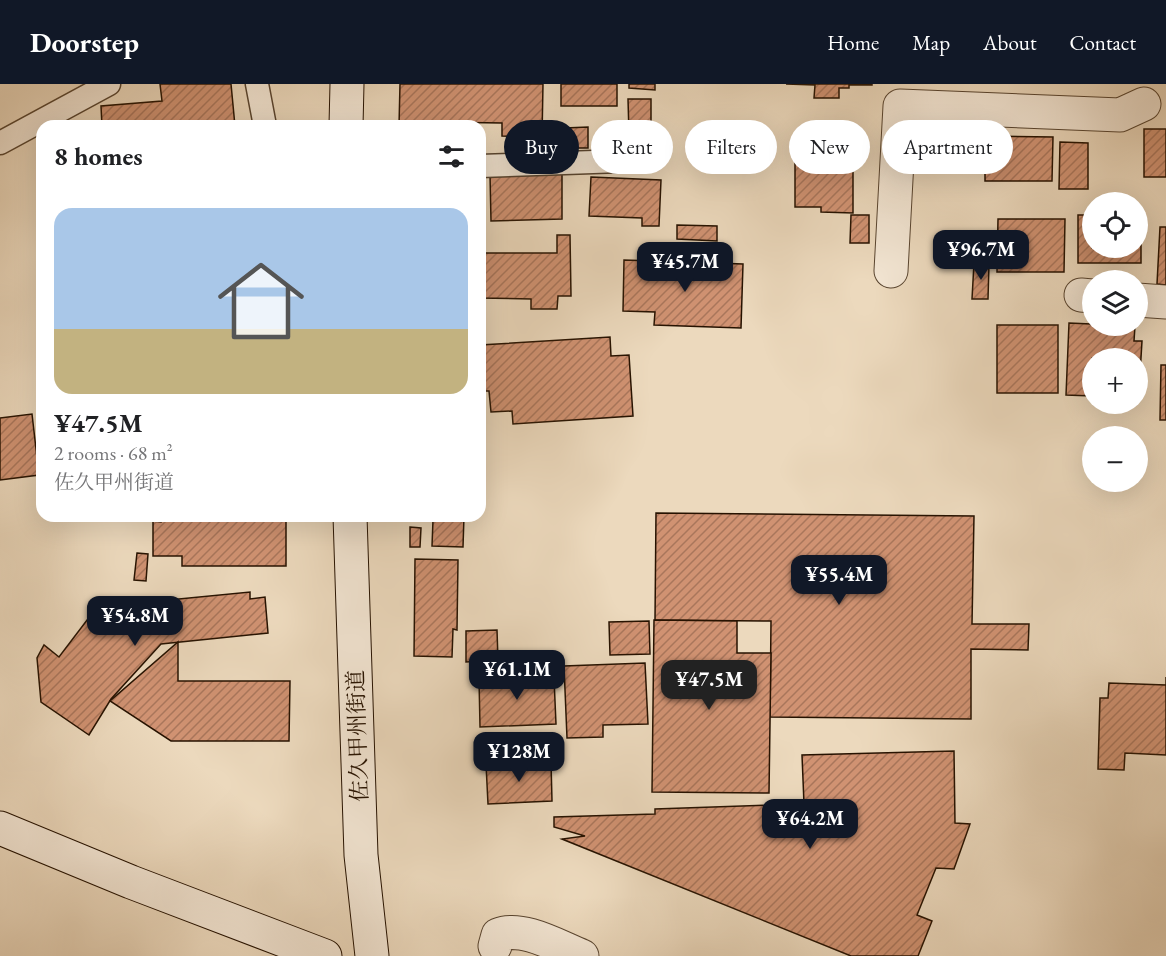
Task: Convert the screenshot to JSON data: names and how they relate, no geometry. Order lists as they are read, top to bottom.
{
  "streets": {
    "street": ["佐久甲州街道"]
  },
  "page": {
    "header": "Doorstep",
    "nav": [
      "Home",
      "Map",
      "About",
      "Contact"
    ],
    "chip": [
      "Buy",
      "Rent",
      "Filters",
      "New",
      "Apartment"
    ],
    "heading": "8 homes",
    "map_buttons": ["+", "−"],
    "list": [
      {
        "name": "¥47.5M",
        "note": "2 rooms · 68 m² · 佐久甲州街道"
      }
    ],
    "price": [
      "¥96.7M",
      "¥45.7M",
      "¥55.4M",
      "¥54.8M",
      "¥61.1M",
      "¥47.5M",
      "¥128M",
      "¥64.2M"
    ]
  }
}
